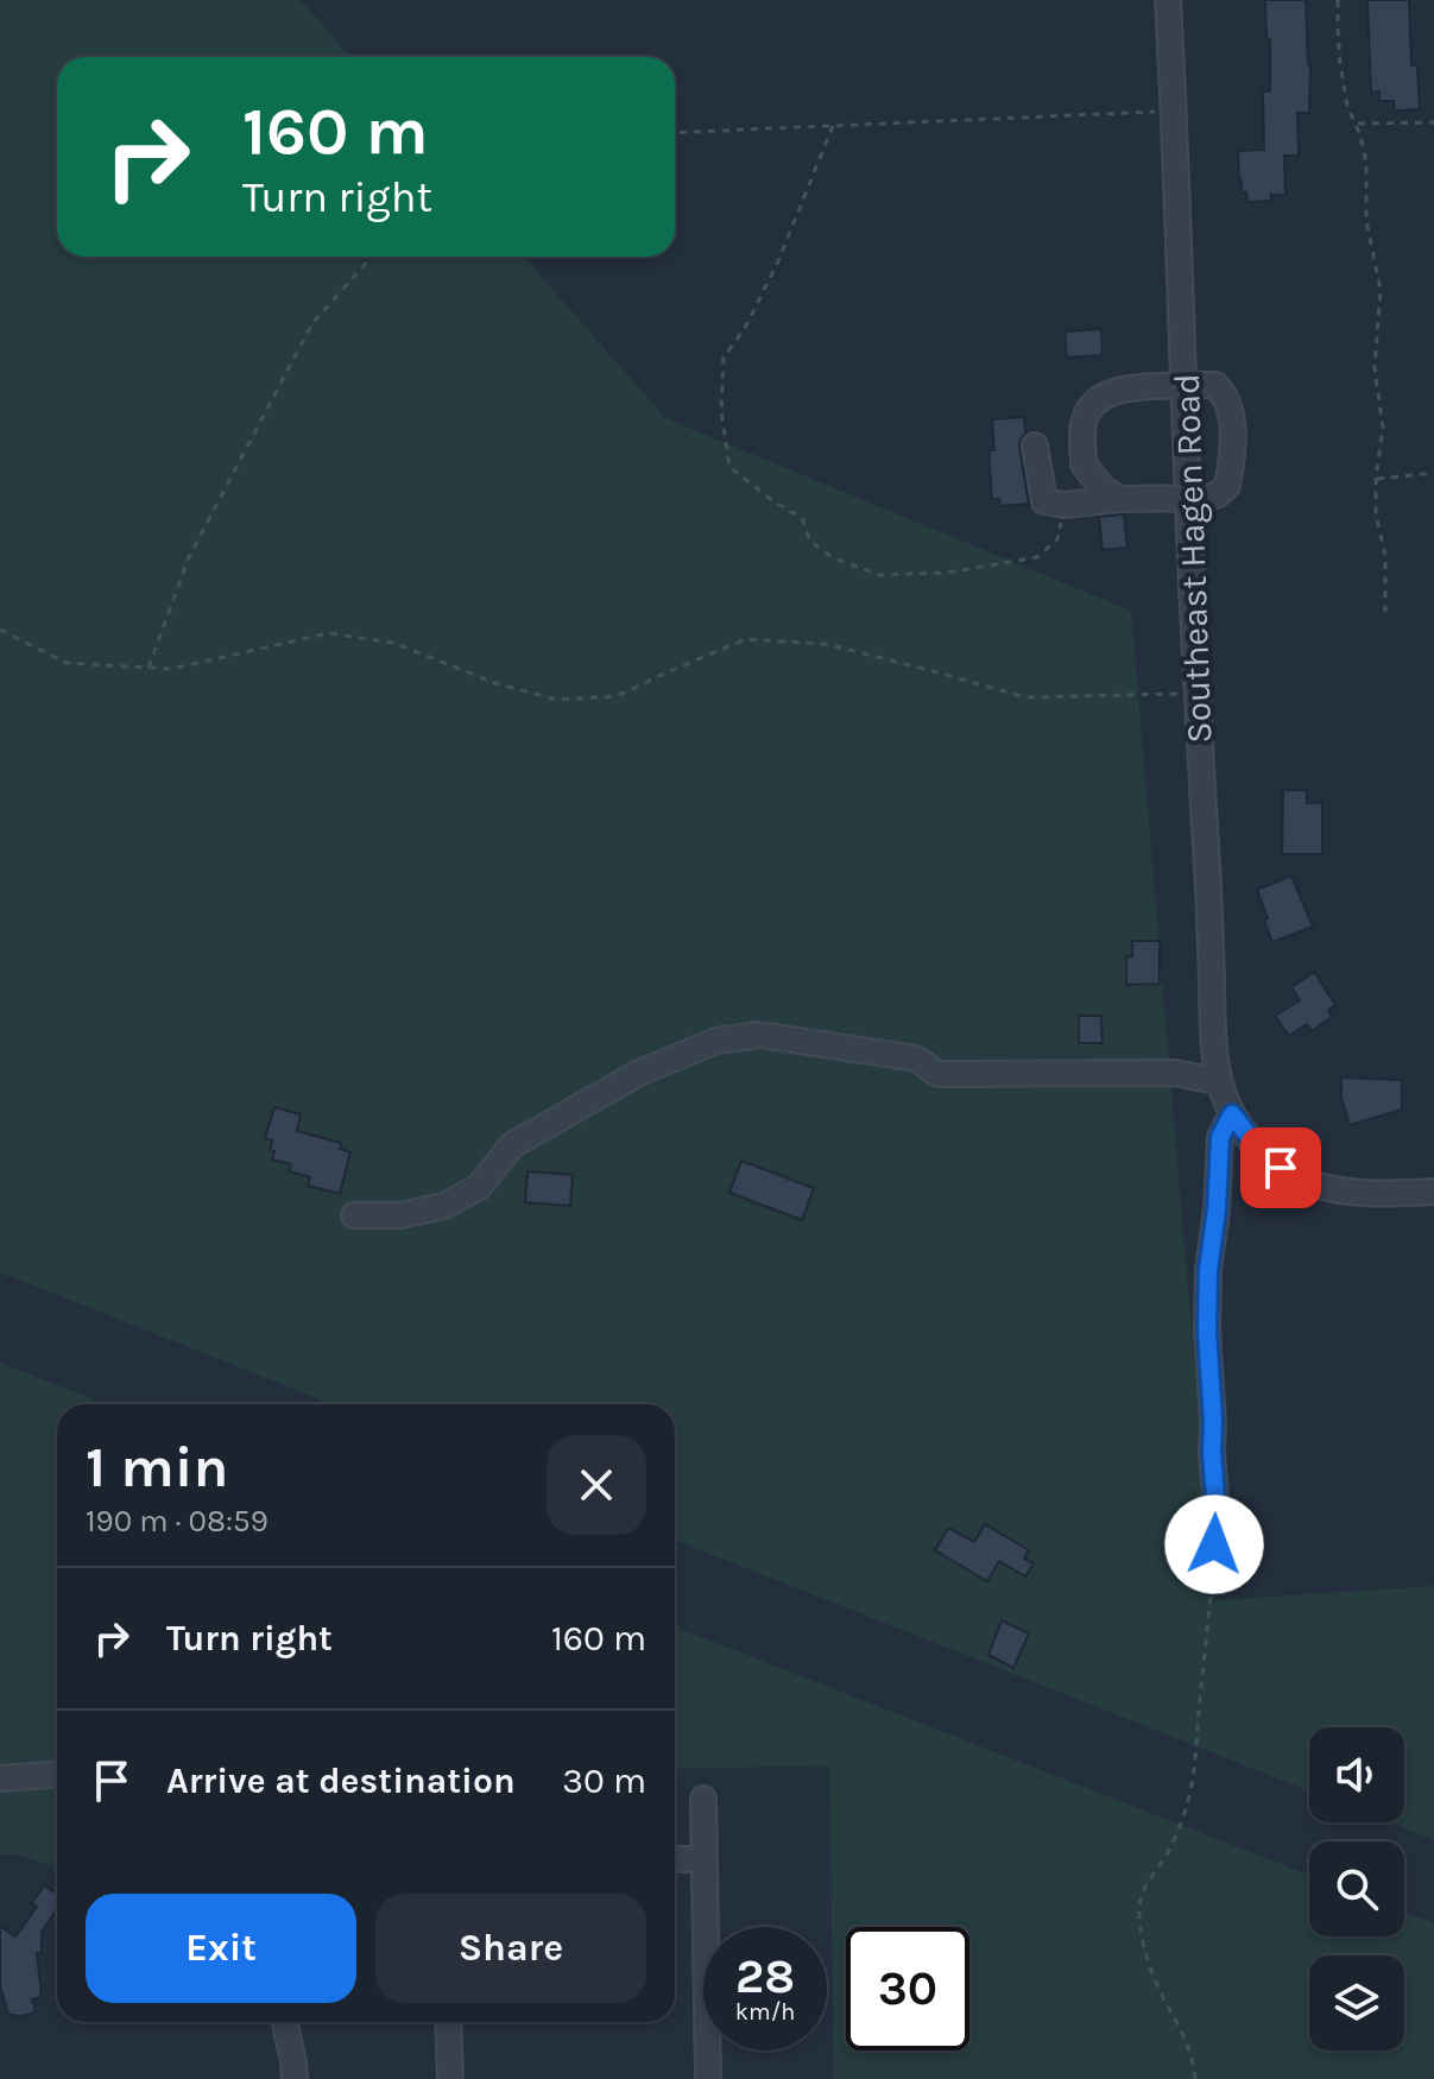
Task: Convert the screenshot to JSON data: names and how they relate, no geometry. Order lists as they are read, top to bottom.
{
  "streets": {
    "street": ["Southeast Hagen Road"]
  },
  "page": {
    "turn": ["160 m", "Turn right"],
    "heading": ["1 min", "190 m · 08:59"],
    "list": [
      {
        "name": "Turn right",
        "value": "160 m"
      },
      {
        "name": "Arrive at destination",
        "value": "30 m"
      }
    ],
    "buttons": ["Exit", "Share"],
    "speed": "28 km/h",
    "limit": "30"
  }
}
